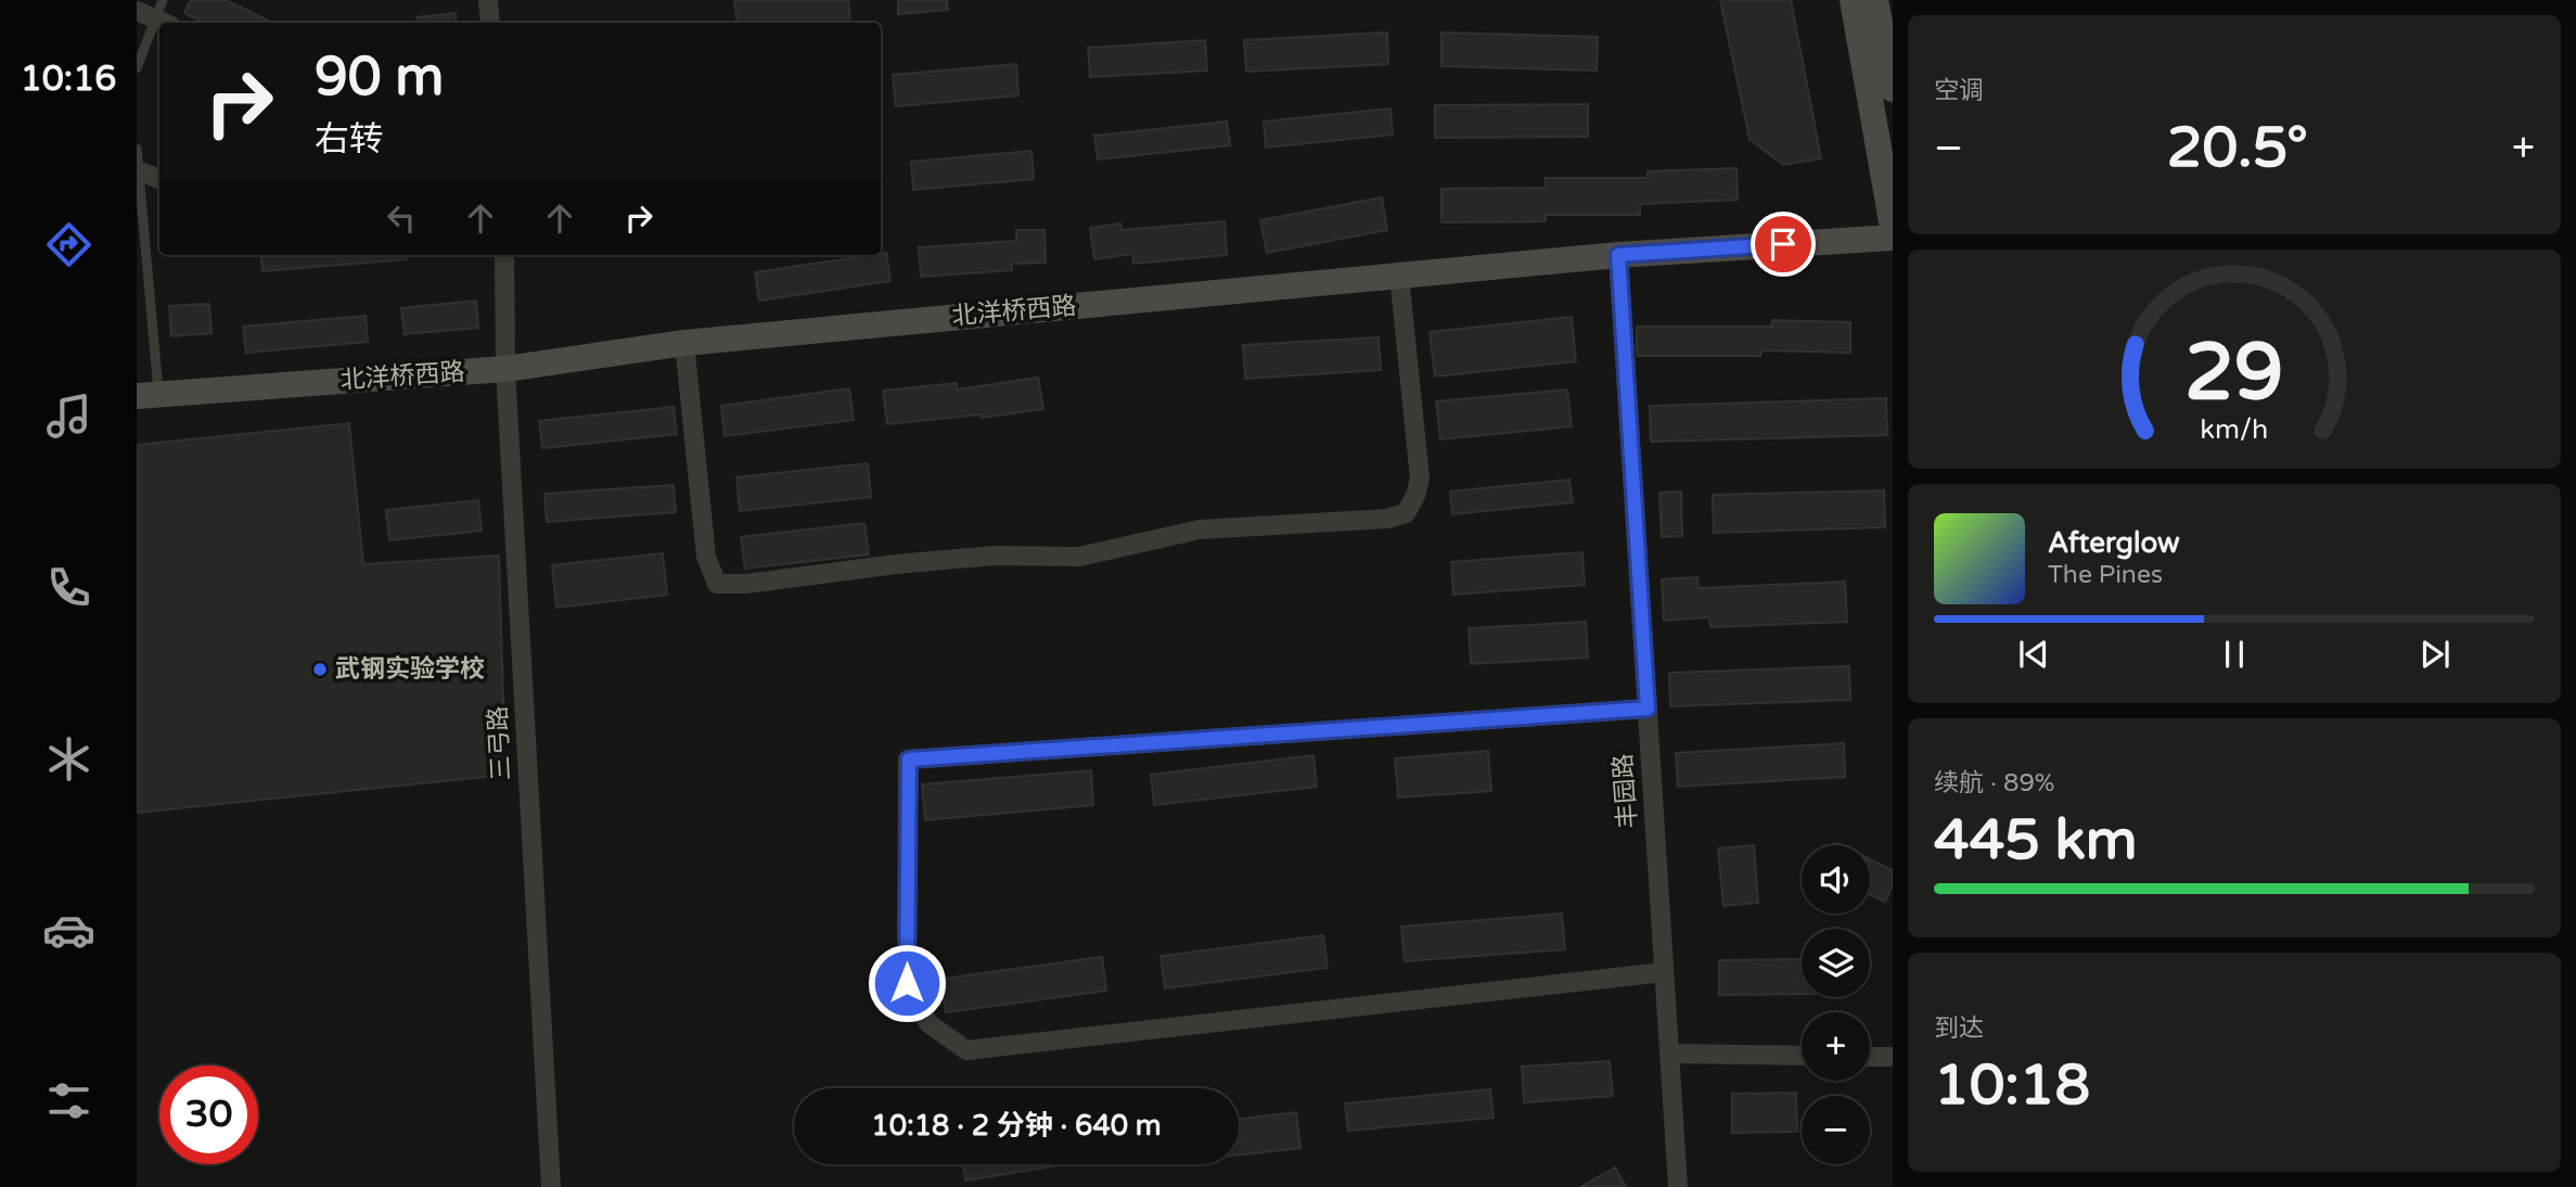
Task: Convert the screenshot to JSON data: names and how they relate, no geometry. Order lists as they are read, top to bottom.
{
  "streets": {
    "main road": ["北洋桥西路"],
    "street": ["三弓路", "丰园路"]
  },
  "crossings": [
    ["北洋桥西路", "三弓路"],
    ["北洋桥西路", "丰园路"]
  ],
  "places": ["武钢实验学校"],
  "page": {
    "tabs": "10:16",
    "tile": [
      "空调",
      ["续航 · 89%", "445 km"],
      ["到达", "10:18"]
    ],
    "turn": ["90 m", "右转"],
    "heat": ["−", "20.5°", "+"],
    "song": ["Afterglow", "The Pines"],
    "map_buttons": ["+", "−"],
    "limit": "30",
    "trip": "10:18 · 2 分钟 · 640 m",
    "gauge": ["29", "km/h"]
  }
}
